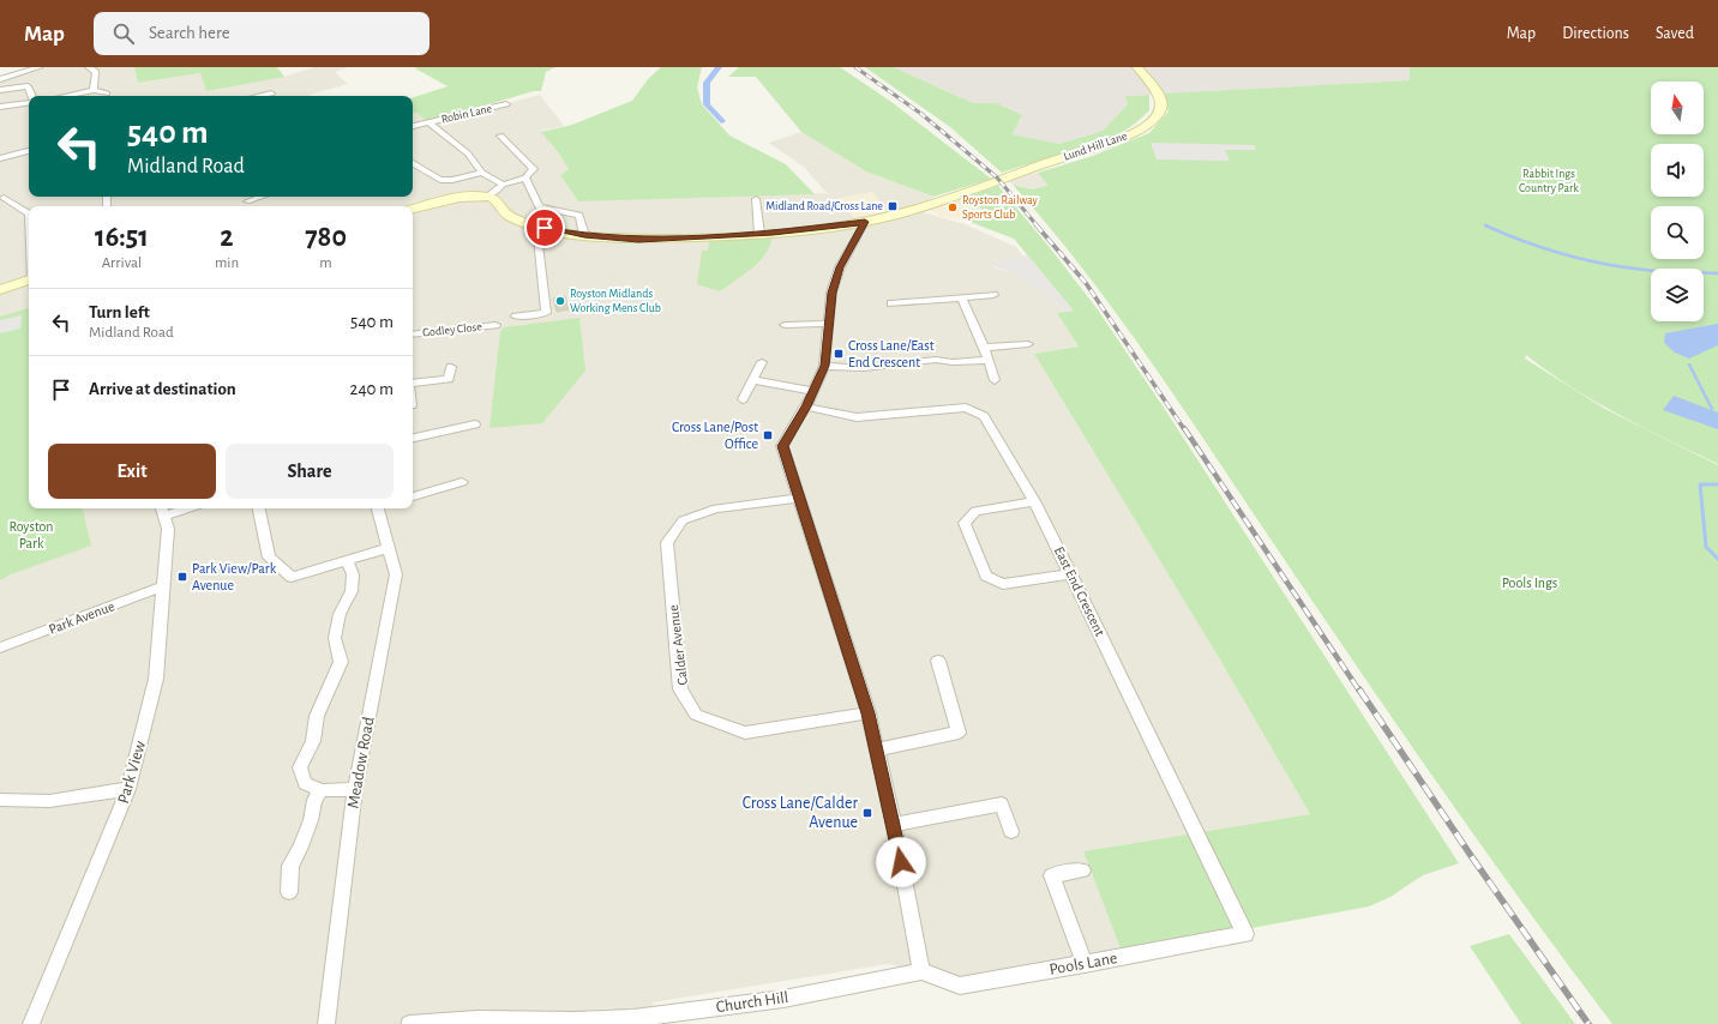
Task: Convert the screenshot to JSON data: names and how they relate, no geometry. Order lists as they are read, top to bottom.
{
  "streets": {
    "main road": ["Lund Hill Lane"],
    "street": [
      "Robin Lane",
      "Godley Close",
      "East End Crescent",
      "Park Avenue",
      "Calder Avenue",
      "Meadow Road",
      "Park View",
      "Pools Lane",
      "Church Hill"
    ]
  },
  "crossings": [
    ["East End Crescent", "Pools Lane"],
    ["Park Avenue", "Park View"],
    ["Pools Lane", "Church Hill"]
  ],
  "parks": ["Rabbit Ings Country Park", "Royston Park", "Pools Ings"],
  "places": {
    "transit": [
      "Midland Road/Cross Lane",
      "Cross Lane/East End Crescent",
      "Cross Lane/Post Office",
      "Park View/Park Avenue",
      "Cross Lane/Calder Avenue"
    ],
    "other": ["Royston Railway Sports Club", "Royston Midlands Working Mens Club"]
  },
  "north": "top",
  "page": {
    "header": "Map",
    "search": "Search here",
    "nav": ["Map", "Directions", "Saved"],
    "turn": ["540 m", "Midland Road"],
    "eta": [
      "16:51",
      "Arrival",
      "2",
      "min",
      "780",
      "m"
    ],
    "list": [
      {
        "name": "Turn left",
        "note": "Midland Road",
        "value": "540 m"
      },
      {
        "name": "Arrive at destination",
        "value": "240 m"
      }
    ],
    "buttons": ["Exit", "Share"]
  }
}
